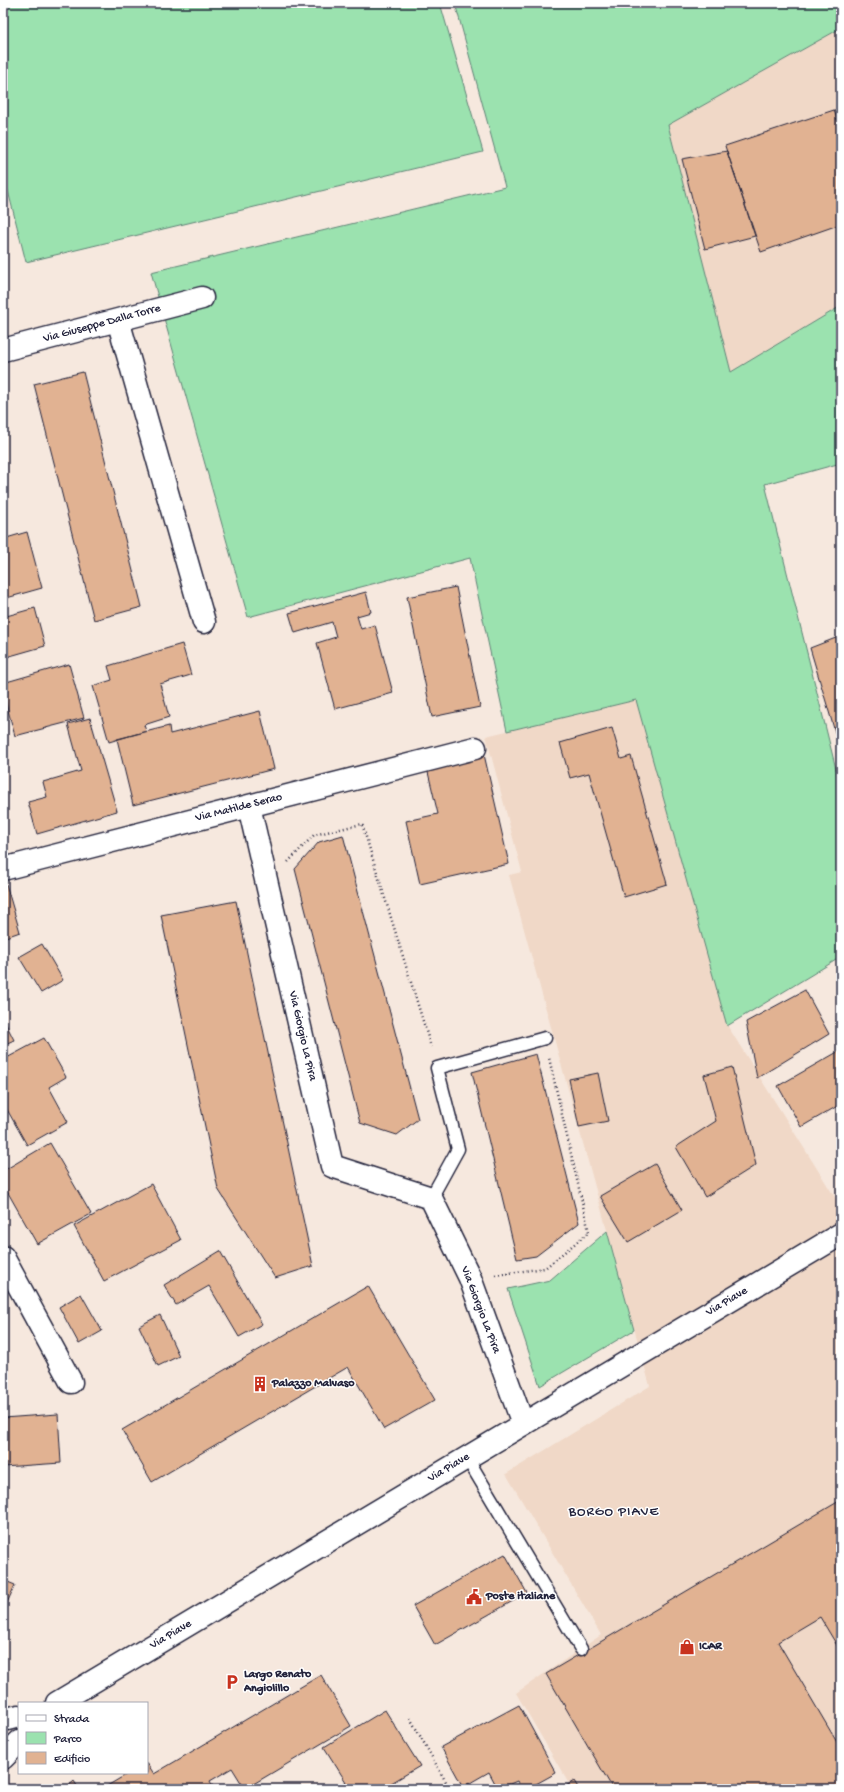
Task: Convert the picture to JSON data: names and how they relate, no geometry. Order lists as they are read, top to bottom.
{
  "streets": {
    "street": [
      "Via Giuseppe Dalla Torre",
      "Via Matilde Serao",
      "Via Giorgio La Pira",
      "Via Piave"
    ]
  },
  "crossings": [
    ["Via Matilde Serao", "Via Giorgio La Pira"],
    ["Via Giorgio La Pira", "Via Piave"]
  ],
  "districts": ["BORGO PIAVE"],
  "places": {
    "building": ["Palazzo Malvaso"],
    "public building": ["Poste italiane"],
    "shop": ["ICAR"],
    "parking": ["Largo Renato Angiolillo"]
  },
  "legend": ["Strada", "Parco", "Edificio"]
}
